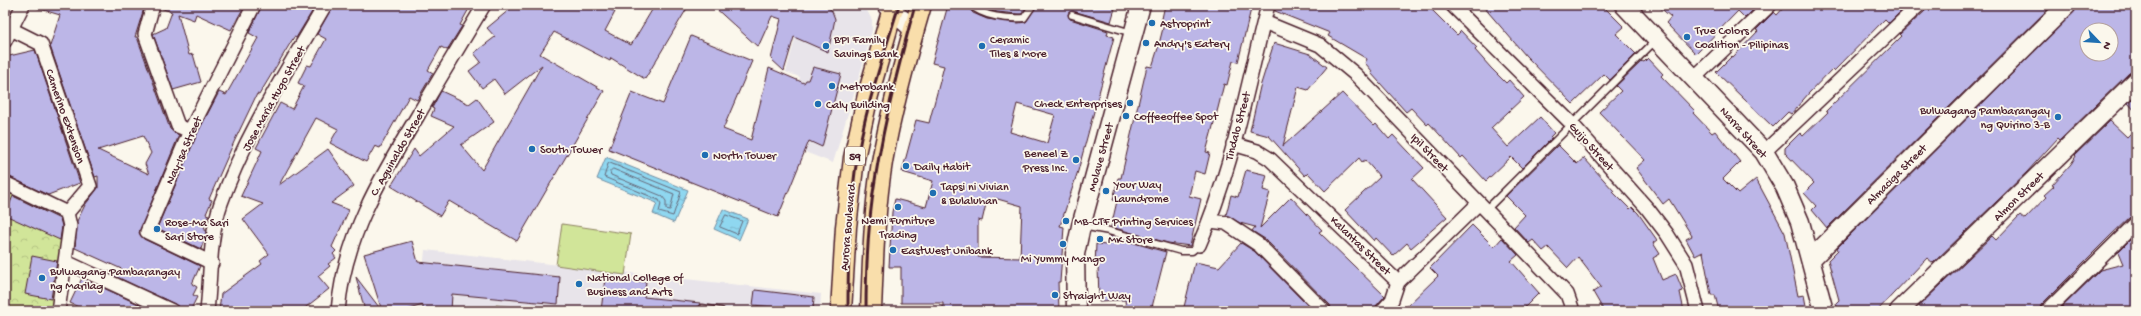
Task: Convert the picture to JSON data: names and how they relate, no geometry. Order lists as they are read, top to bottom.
{
  "streets": {
    "main road": ["59", "Aurora Boulevard"],
    "street": [
      "Jose Maria Hugo Street",
      "Camerino Extension",
      "Tindalo Street",
      "Narra Street",
      "Guijo Street",
      "Nay-Isa Street",
      "C. Aguinaldo Street",
      "Ipil Street",
      "Molave Street",
      "Almaciga Street",
      "Almon Street",
      "Kalantas Street"
    ]
  },
  "crossings": [
    ["Jose Maria Hugo Street", "Nay-Isa Street"],
    ["Tindalo Street", "Ipil Street"],
    ["Tindalo Street", "Kalantas Street"],
    ["Narra Street", "Almaciga Street"],
    ["Narra Street", "Kalantas Street"],
    ["Guijo Street", "Kalantas Street"],
    ["Ipil Street", "Kalantas Street"]
  ],
  "places": [
    "Astroprint",
    "True Colors Coalition - Pilipinas",
    "Andry's Eatery",
    "BPI Family Savings Bank",
    "Ceramic Tiles & More",
    "Metrobank",
    "Check Enterprises",
    "Caly Building",
    "Coffeeoffee Spot",
    "Bulwagang Pambarangay ng Quirino 3-B",
    "South Tower",
    "North Tower",
    "Beneel Z Press Inc.",
    "Daily Habit",
    "Your Way Laundrome",
    "Tapsi ni Vivian & Bulaluhan",
    "Nemi Furniture Trading",
    "MB-CTF Printing Services",
    "Rose-Ma Sari Sari Store",
    "MK Store",
    "Mi Yummy Mango",
    "EastWest Unibank",
    "Bulwagang Pambarangay ng Marilag",
    "National College of Business and Arts",
    "Straight Way"
  ],
  "north": "bottom right"
}
